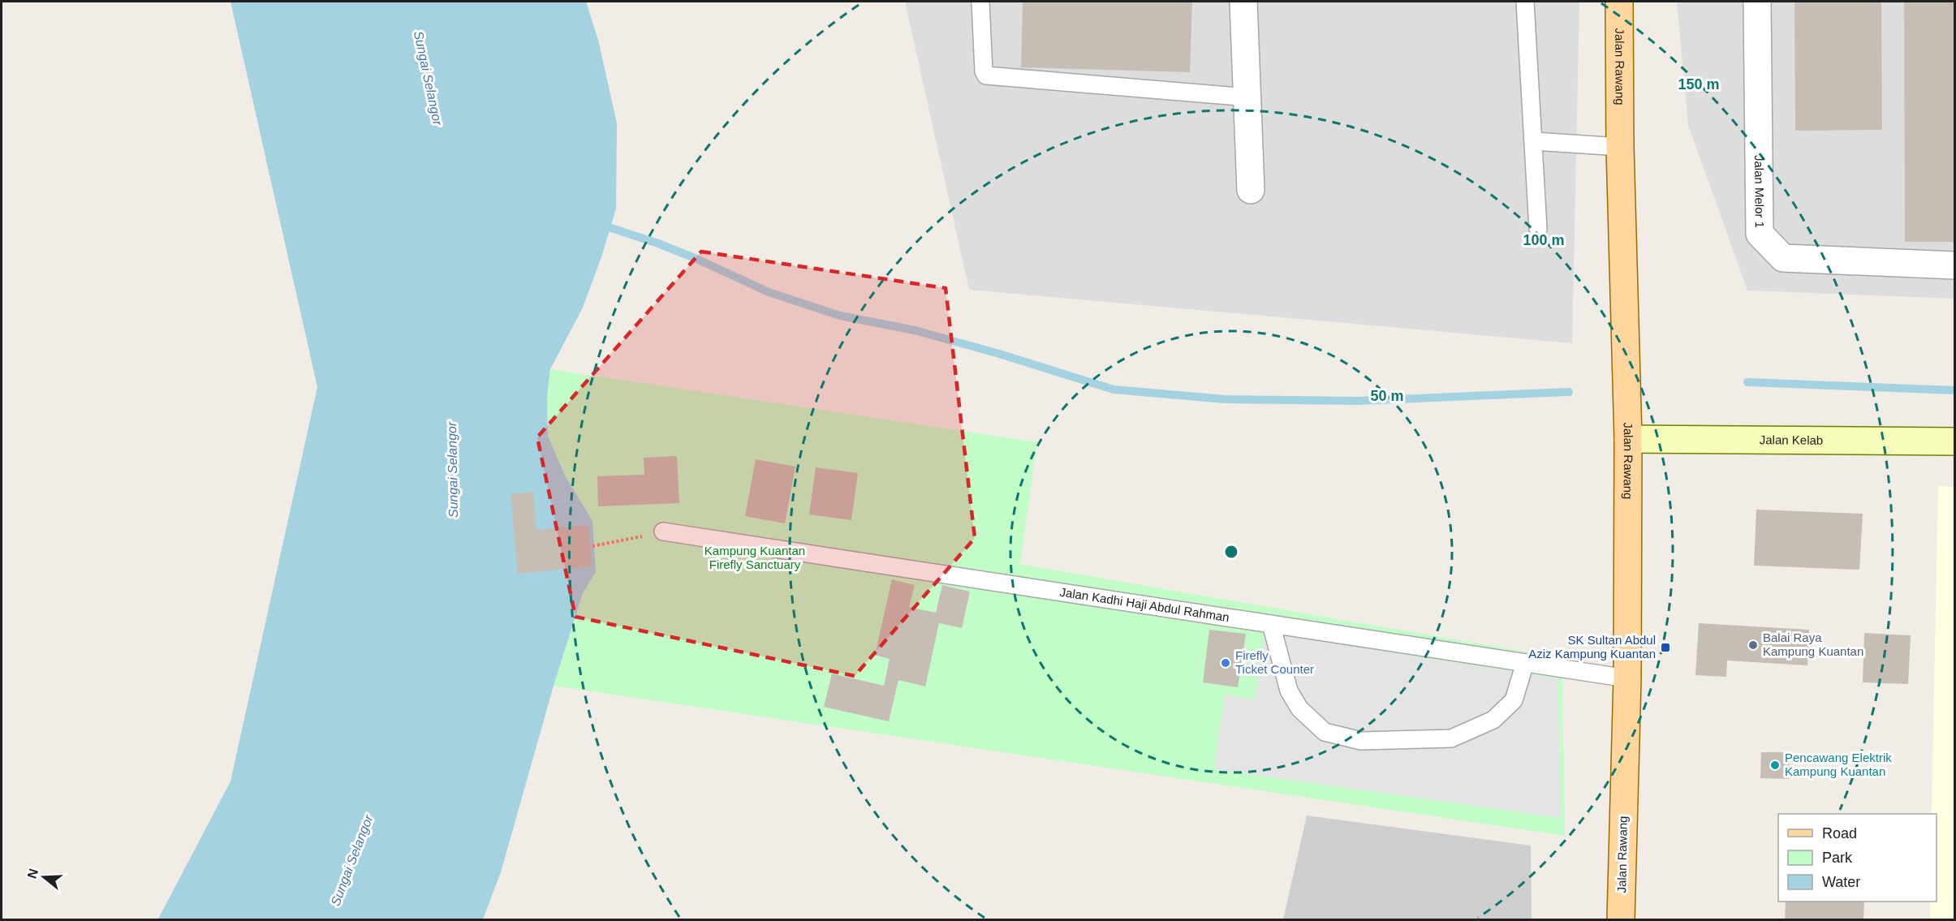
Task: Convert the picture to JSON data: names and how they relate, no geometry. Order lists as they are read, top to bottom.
{
  "streets": {
    "main road": ["Jalan Rawang"],
    "street": ["Jalan Melor 1", "Jalan Kelab"],
    "lane": ["Jalan Kadhi Haji Abdul Rahman"]
  },
  "crossings": [
    ["Jalan Rawang", "Jalan Kelab"],
    ["Jalan Rawang", "Jalan Kadhi Haji Abdul Rahman"]
  ],
  "water": ["Sungai Selangor"],
  "parks": ["Kampung Kuantan Firefly Sanctuary"],
  "places": {
    "other": ["Balai Raya Kampung Kuantan", "Firefly Ticket Counter", "Pencawang Elektrik Kampung Kuantan"],
    "transit": ["SK Sultan Abdul Aziz Kampung Kuantan"]
  },
  "legend": ["Road", "Park", "Water"],
  "north": "left",
  "rings": ["150 m", "100 m", "50 m"]
}
